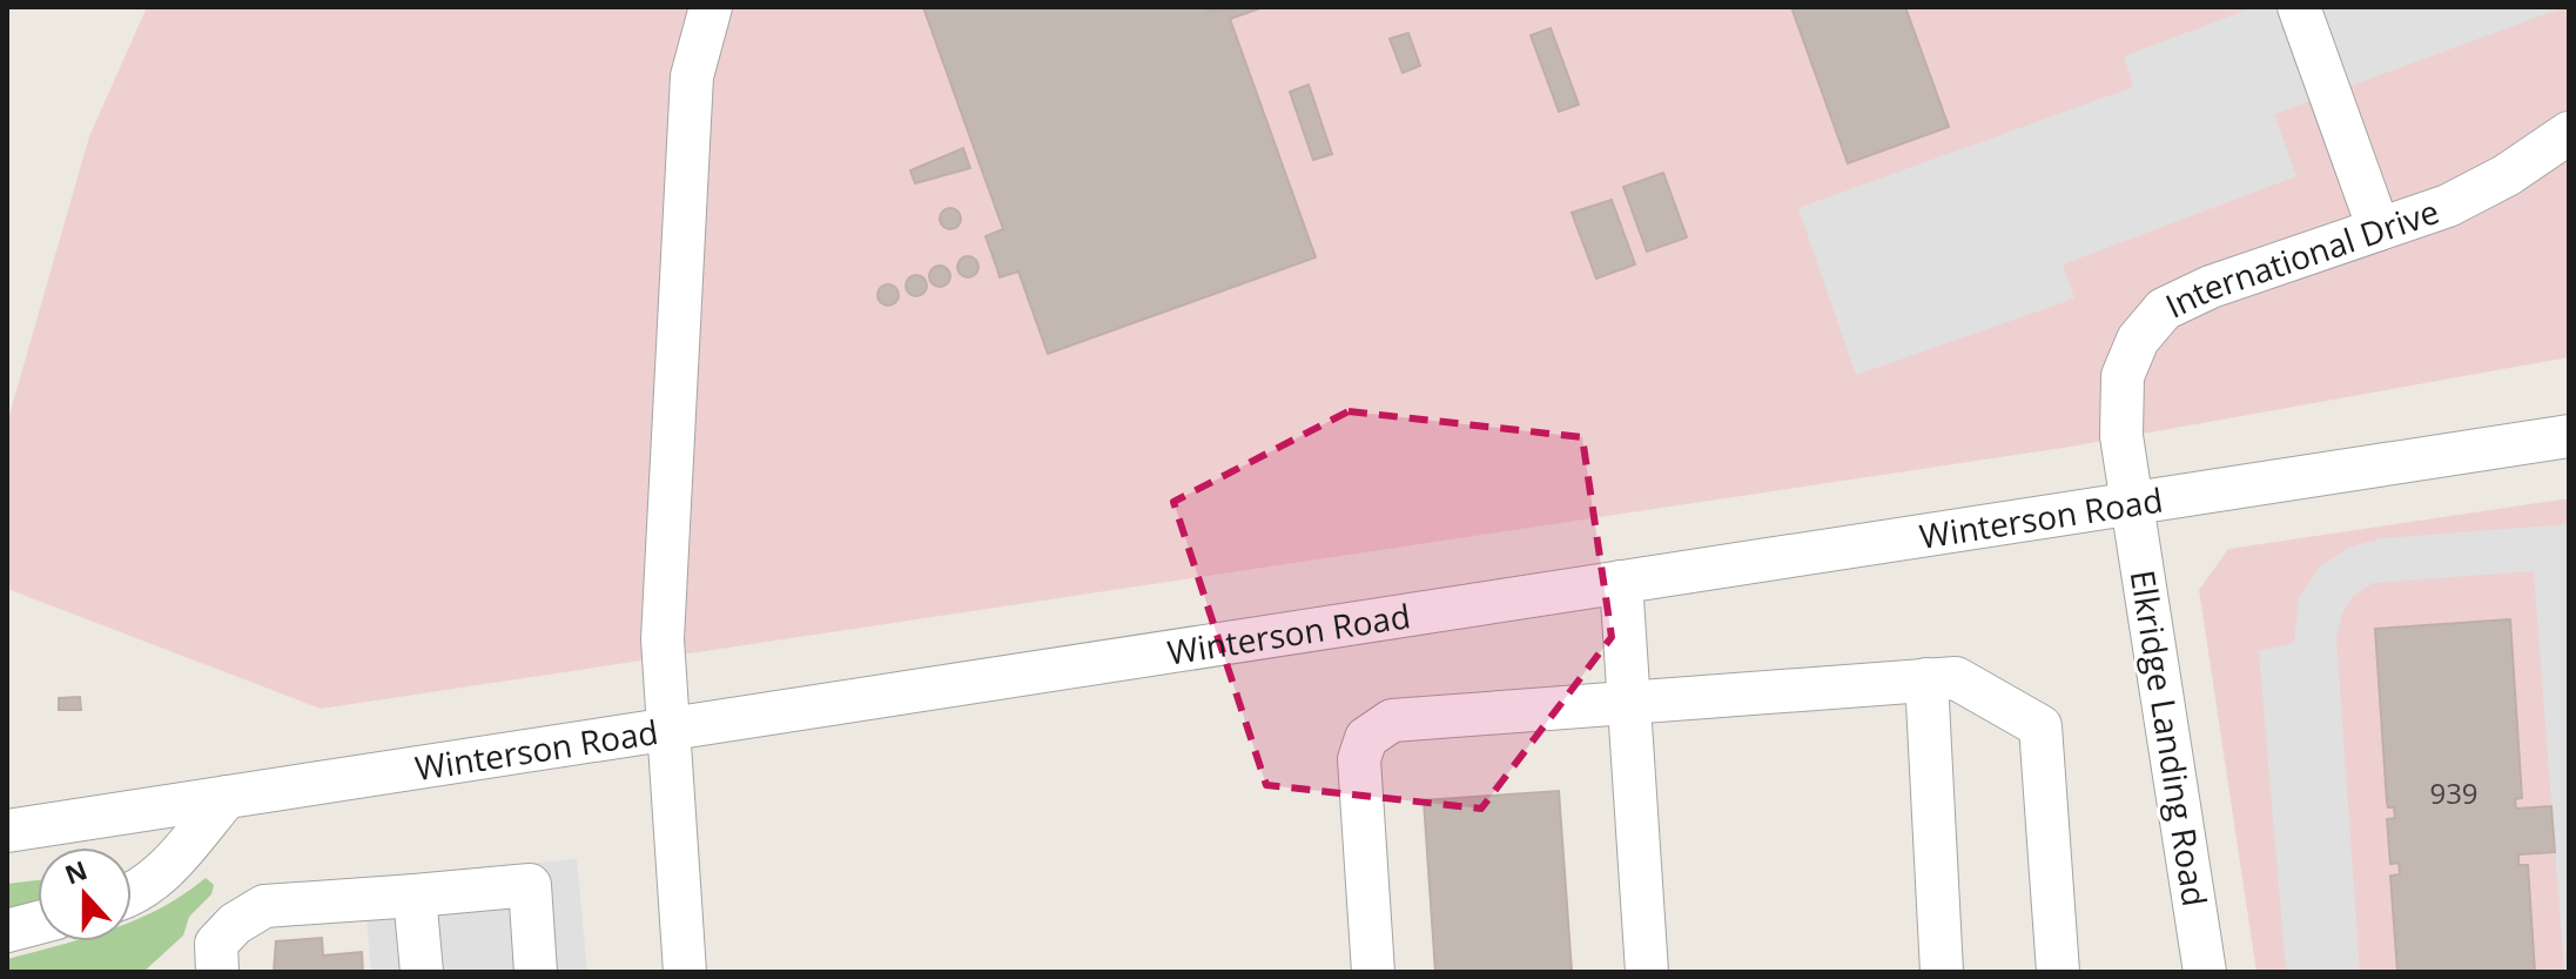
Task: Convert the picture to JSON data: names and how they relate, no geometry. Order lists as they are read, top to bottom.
{
  "streets": {
    "street": ["International Drive", "Winterson Road", "Elkridge Landing Road"]
  },
  "crossings": [
    ["International Drive", "Winterson Road"],
    ["International Drive", "Elkridge Landing Road"],
    ["Winterson Road", "Elkridge Landing Road"]
  ],
  "house_numbers": ["939"],
  "north": "top"
}
